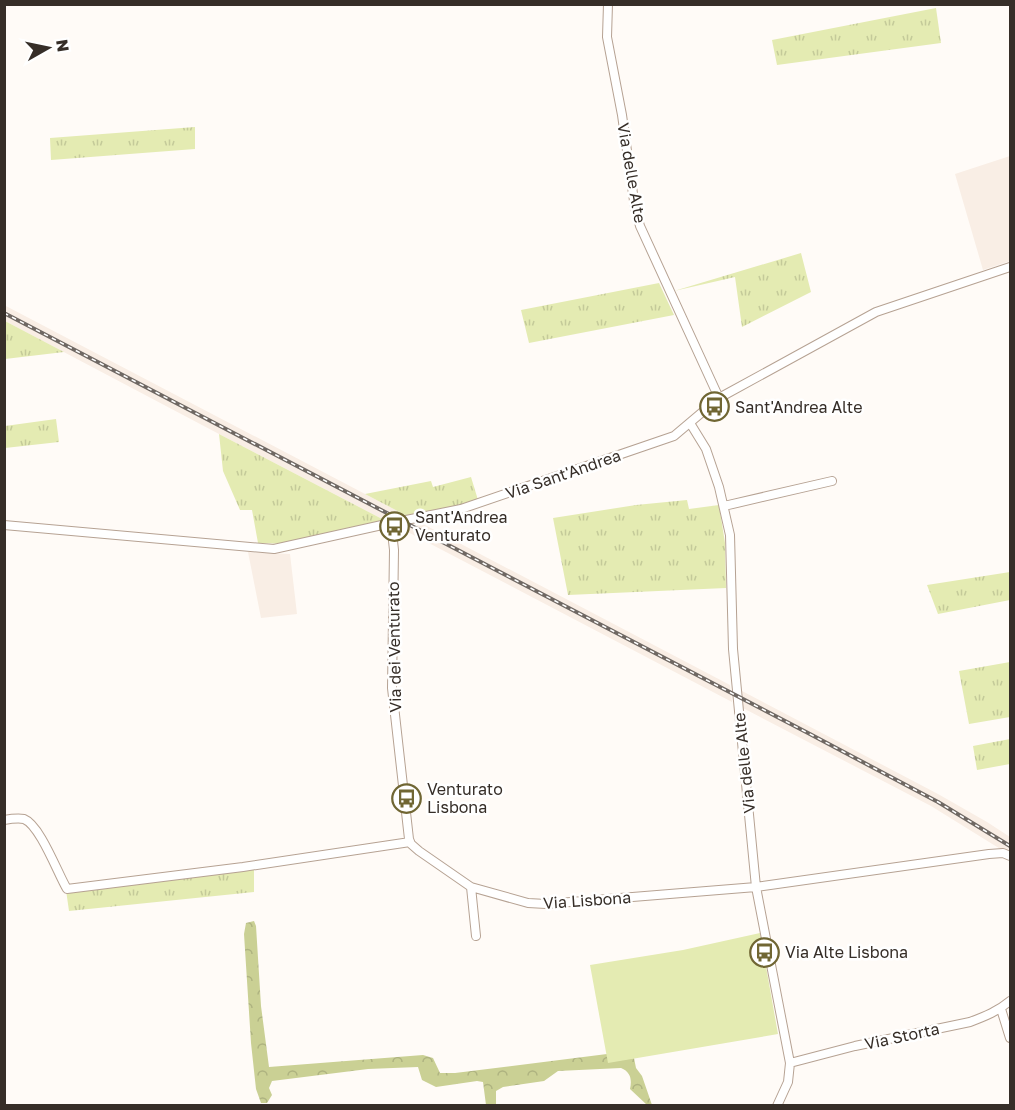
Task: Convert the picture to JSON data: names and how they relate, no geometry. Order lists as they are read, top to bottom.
{
  "streets": {
    "street": [
      "Via delle Alte",
      "Via Sant'Andrea",
      "Via dei Venturato",
      "Via Lisbona",
      "Via Storta"
    ]
  },
  "crossings": [
    ["Via delle Alte", "Via Sant'Andrea"],
    ["Via delle Alte", "Via Lisbona"],
    ["Via delle Alte", "Via Storta"],
    ["Via Sant'Andrea", "Via dei Venturato"],
    ["Via dei Venturato", "Via Lisbona"]
  ],
  "places": {
    "bus stop": [
      "Sant'Andrea Alte",
      "Sant'Andrea Venturato",
      "Venturato Lisbona",
      "Via Alte Lisbona"
    ]
  },
  "north": "right"
}
